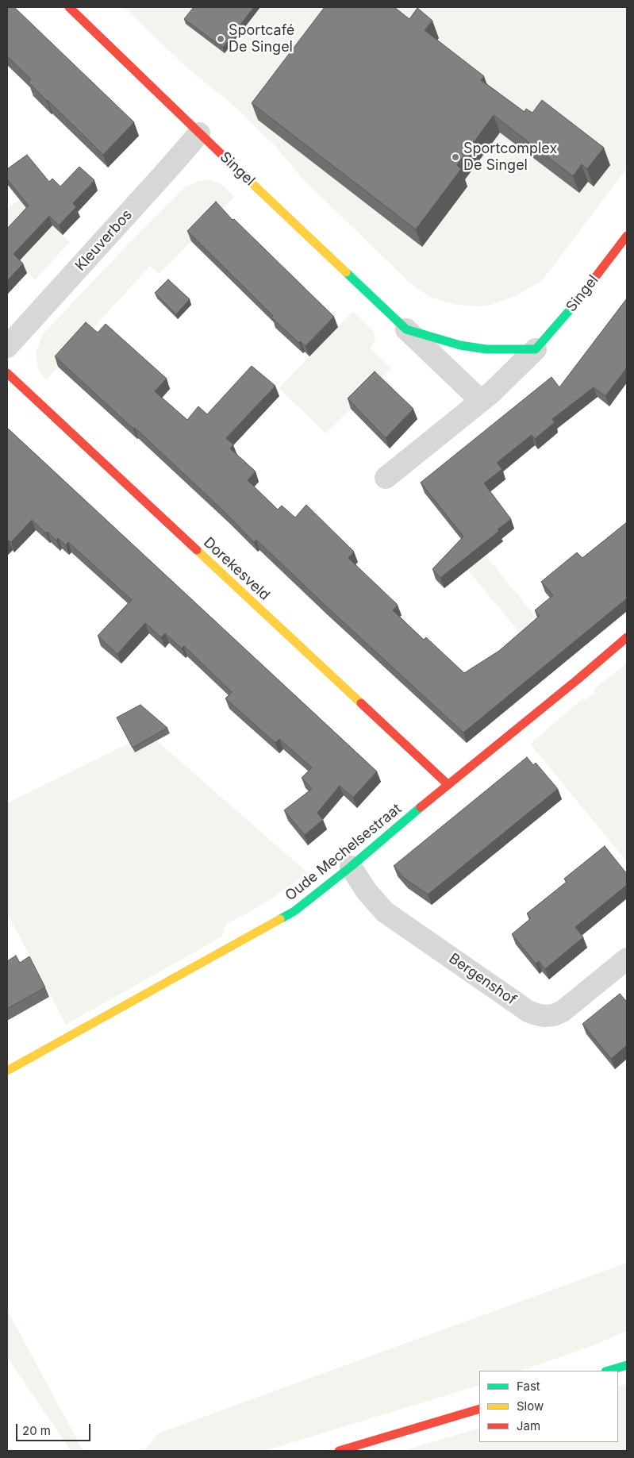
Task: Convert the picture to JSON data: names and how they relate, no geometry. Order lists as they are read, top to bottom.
{
  "streets": {
    "main road": ["Singel", "Dorekesveld", "Oude Mechelsestraat"],
    "street": ["Kleuverbos", "Bergenshof"]
  },
  "crossings": [
    ["Singel", "Kleuverbos"],
    ["Dorekesveld", "Oude Mechelsestraat"],
    ["Oude Mechelsestraat", "Bergenshof"]
  ],
  "places": ["Sportcafé De Singel", "Sportcomplex De Singel"],
  "legend": ["Fast", "Slow", "Jam"],
  "scale_bar": "20 m"
}
